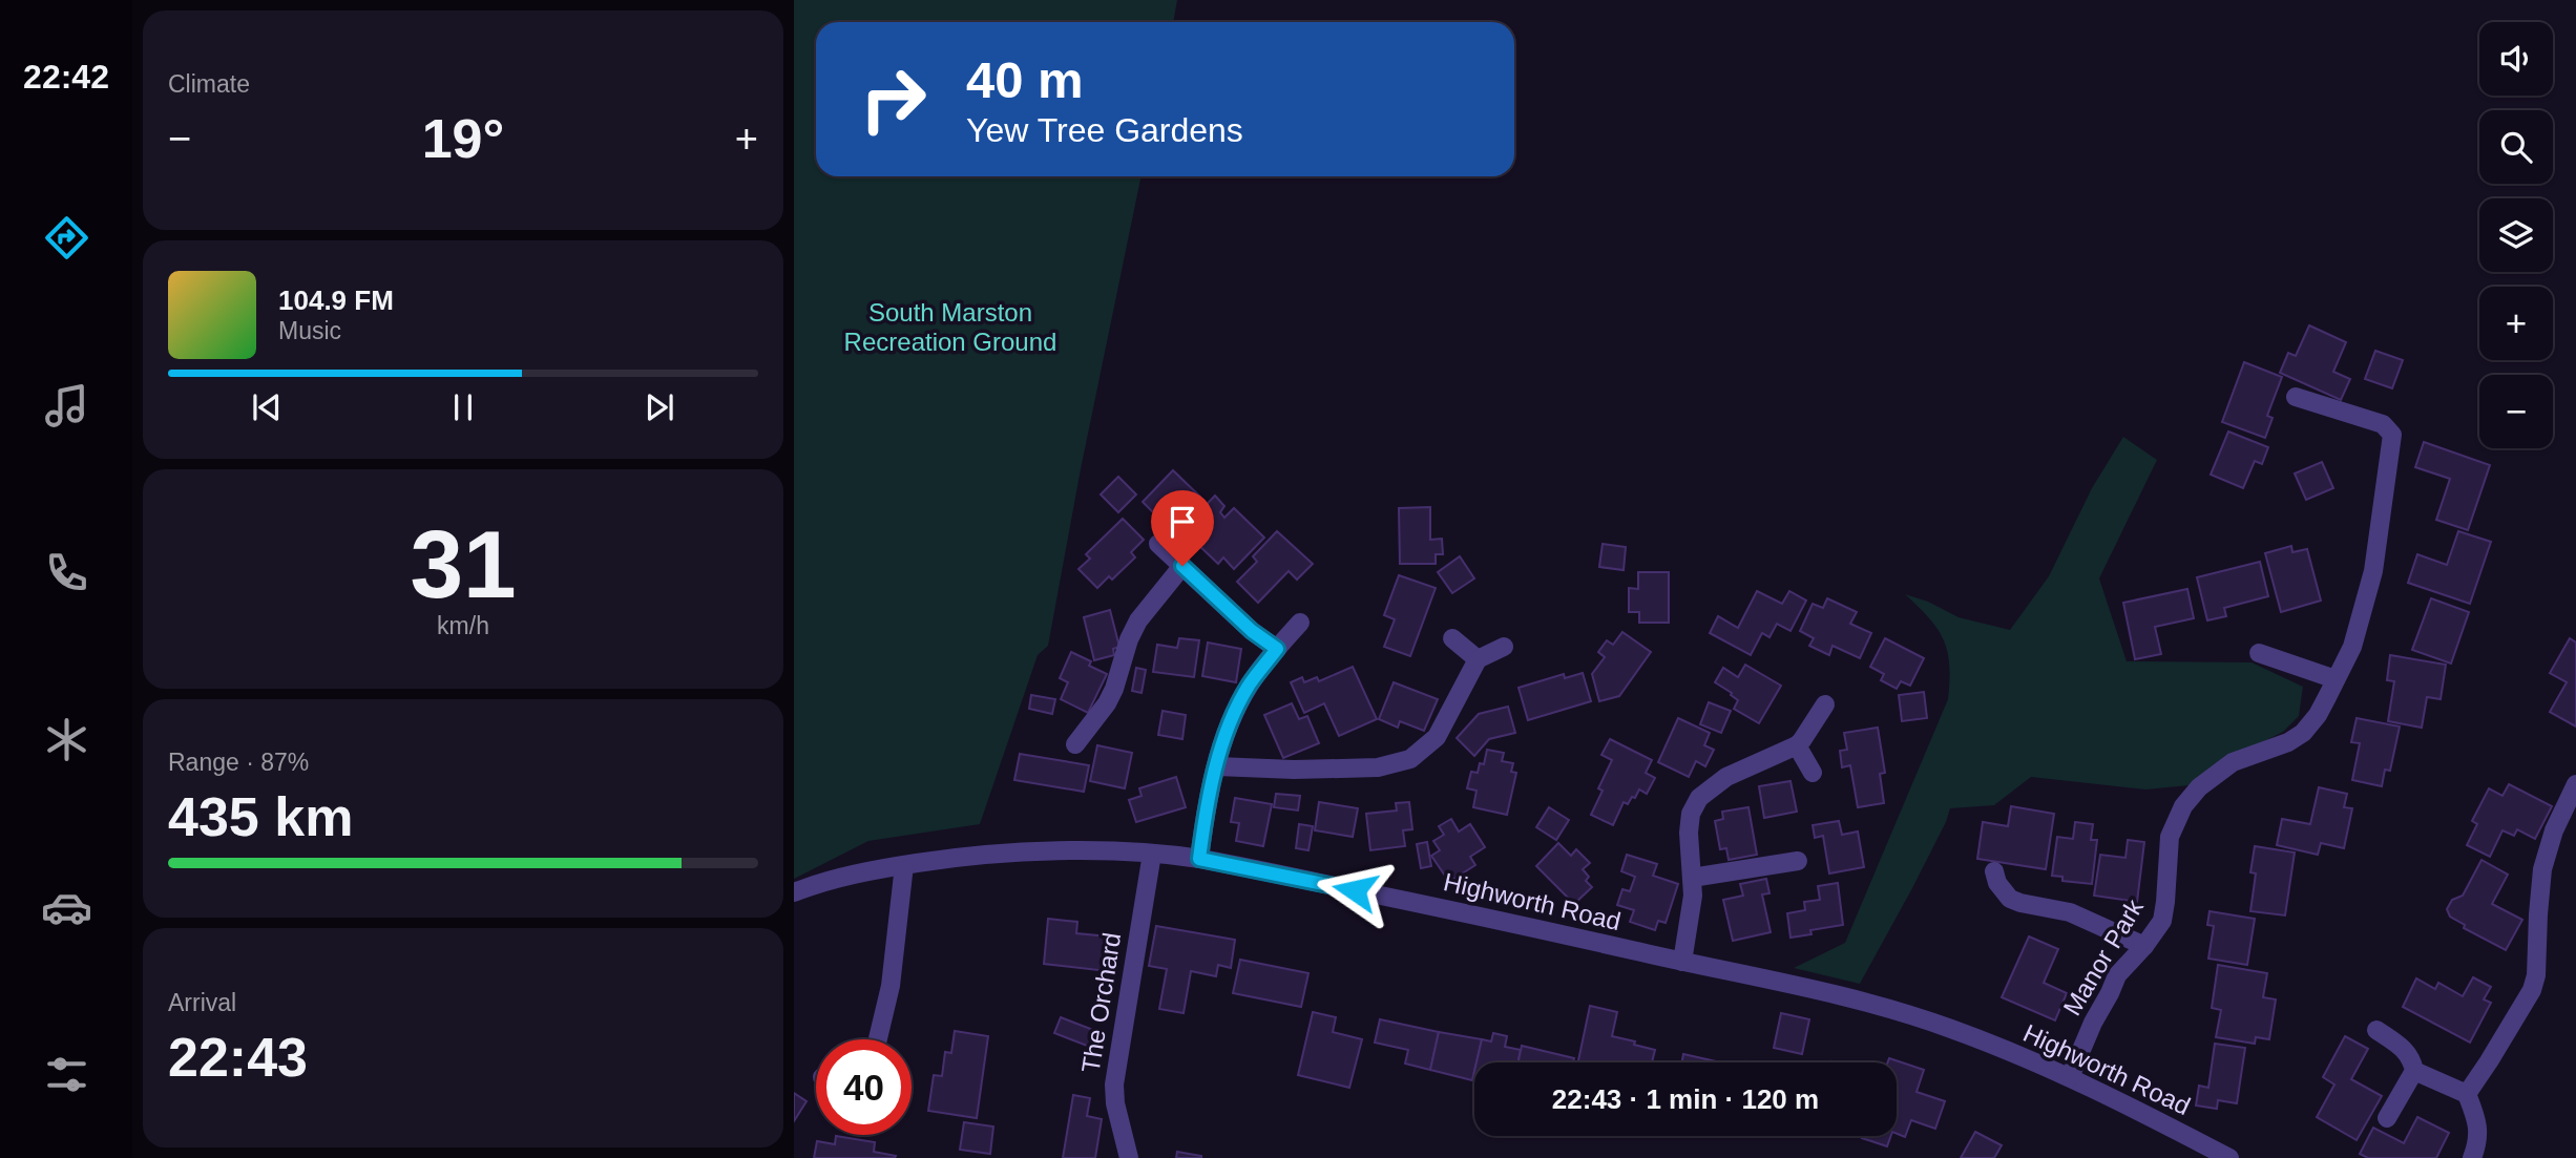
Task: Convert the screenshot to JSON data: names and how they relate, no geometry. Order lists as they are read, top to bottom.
{
  "streets": {
    "street": ["Highworth Road", "Manor Park", "The Orchard"]
  },
  "crossings": [
    ["Highworth Road", "Manor Park"],
    ["Highworth Road", "The Orchard"]
  ],
  "parks": ["South Marston Recreation Ground"],
  "page": {
    "tabs": "22:42",
    "tile": [
      "Climate",
      ["31", "km/h"],
      ["Range · 87%", "435 km"],
      ["Arrival", "22:43"]
    ],
    "map_buttons": ["+", "−"],
    "turn": ["40 m", "Yew Tree Gardens"],
    "heat": ["−", "19°", "+"],
    "song": ["104.9 FM", "Music"],
    "limit": "40",
    "trip": "22:43 · 1 min · 120 m"
  }
}
